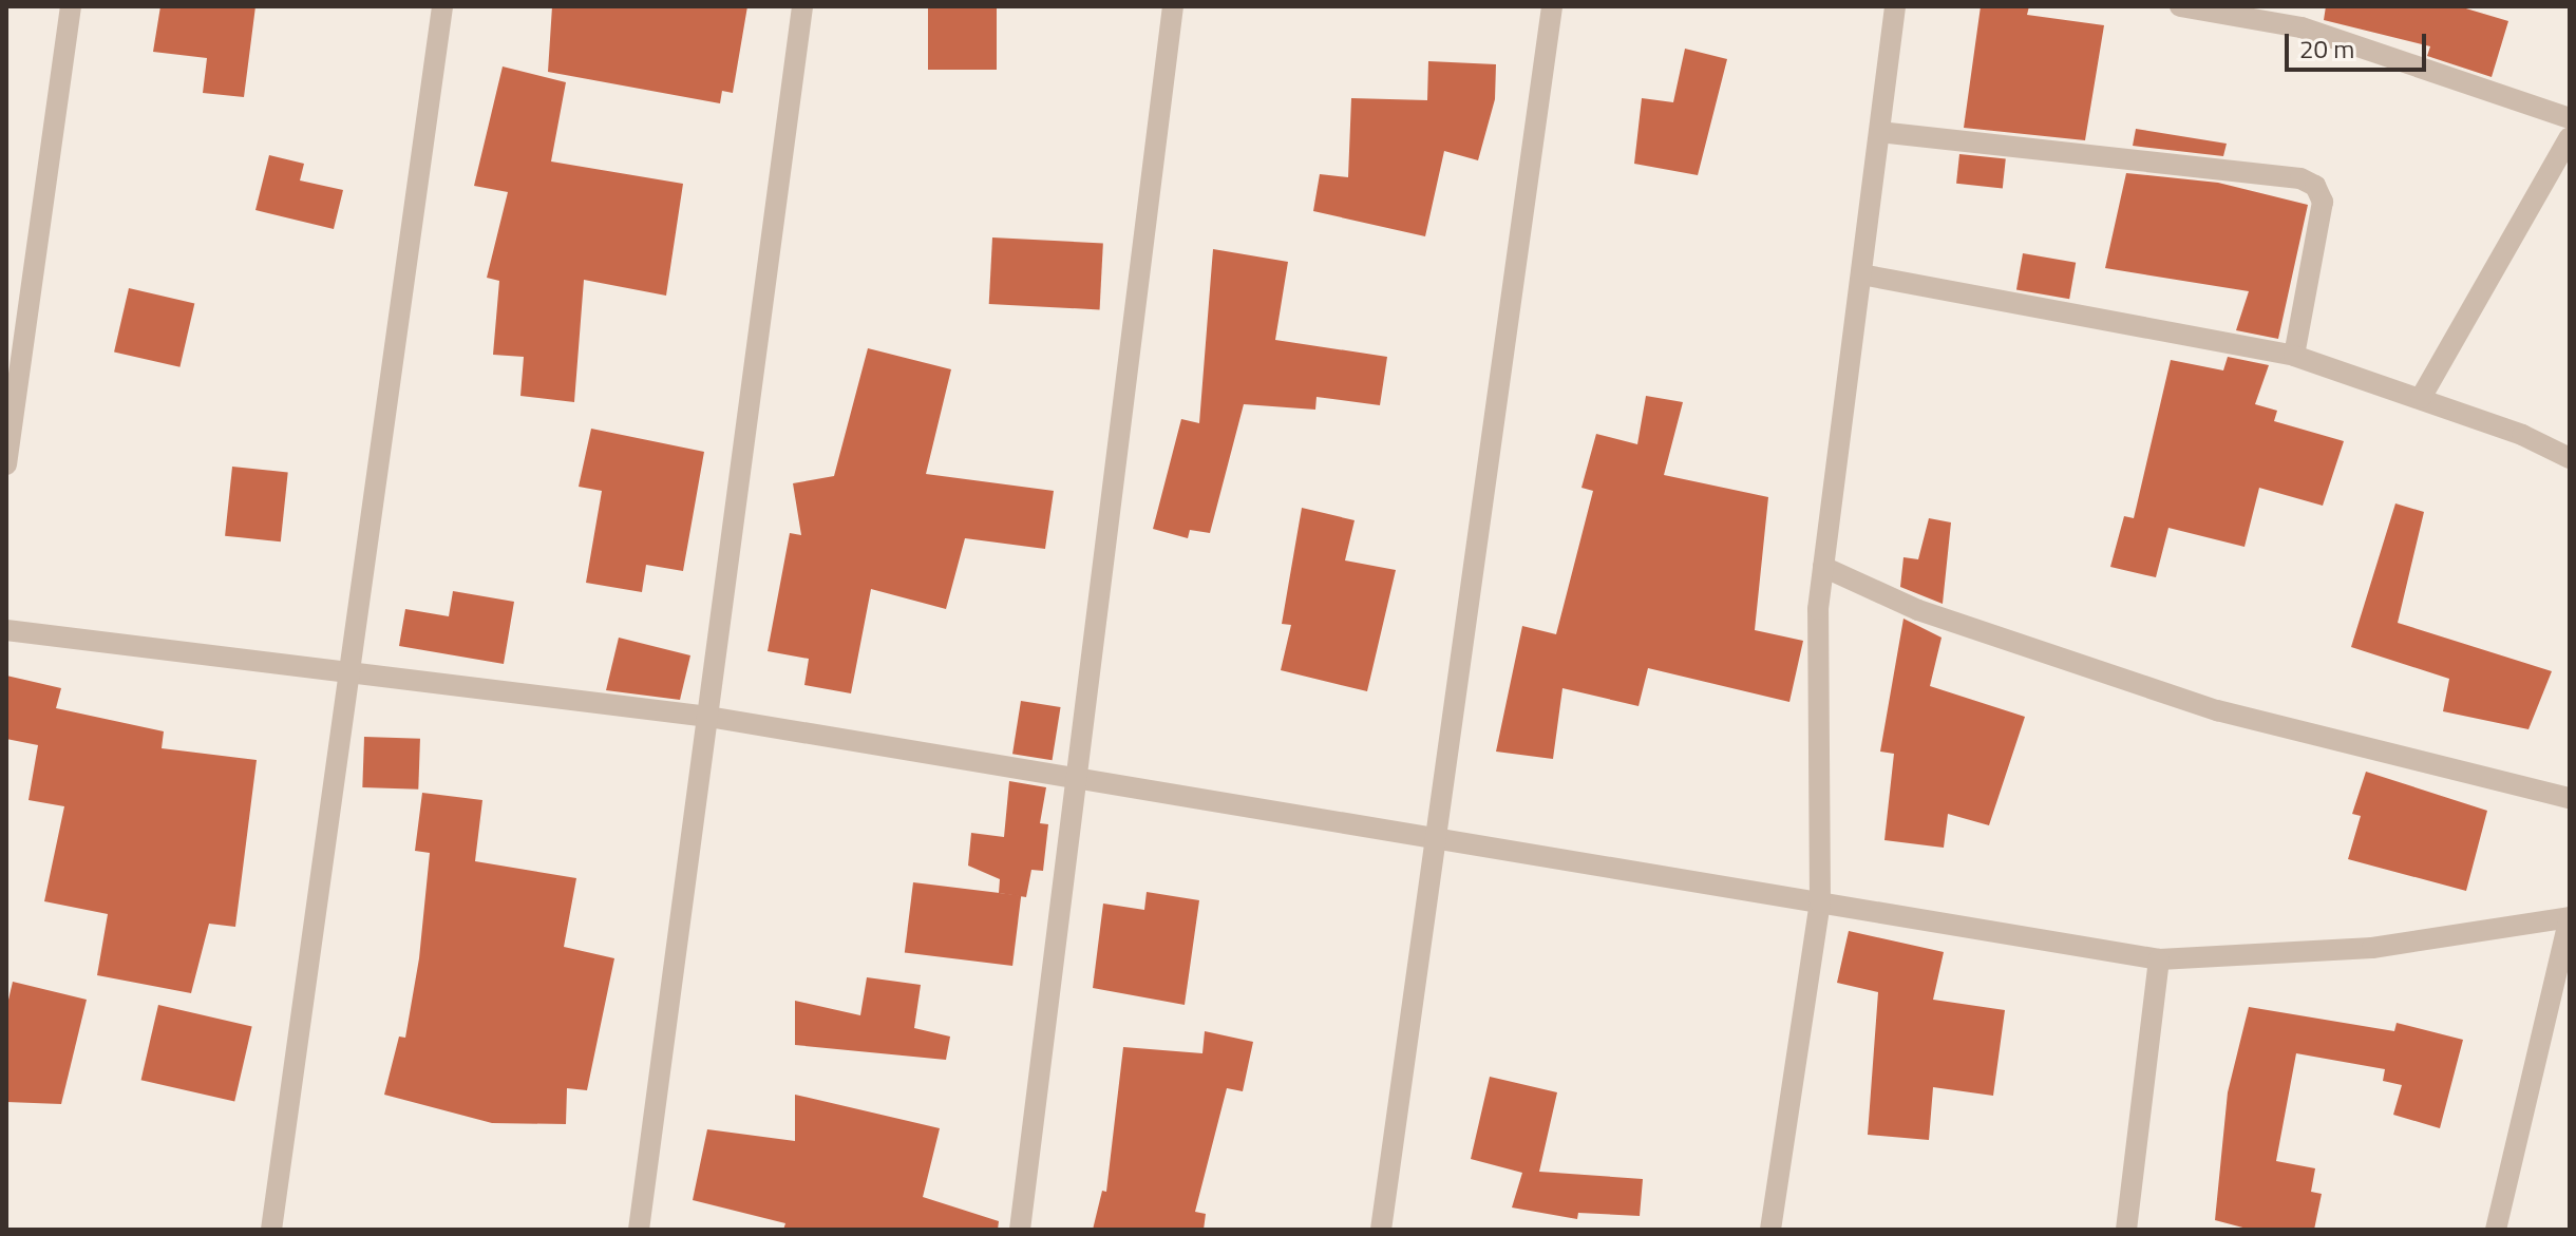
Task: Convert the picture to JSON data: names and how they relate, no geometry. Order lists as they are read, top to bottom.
{
  "scale_bar": "20 m"
}
